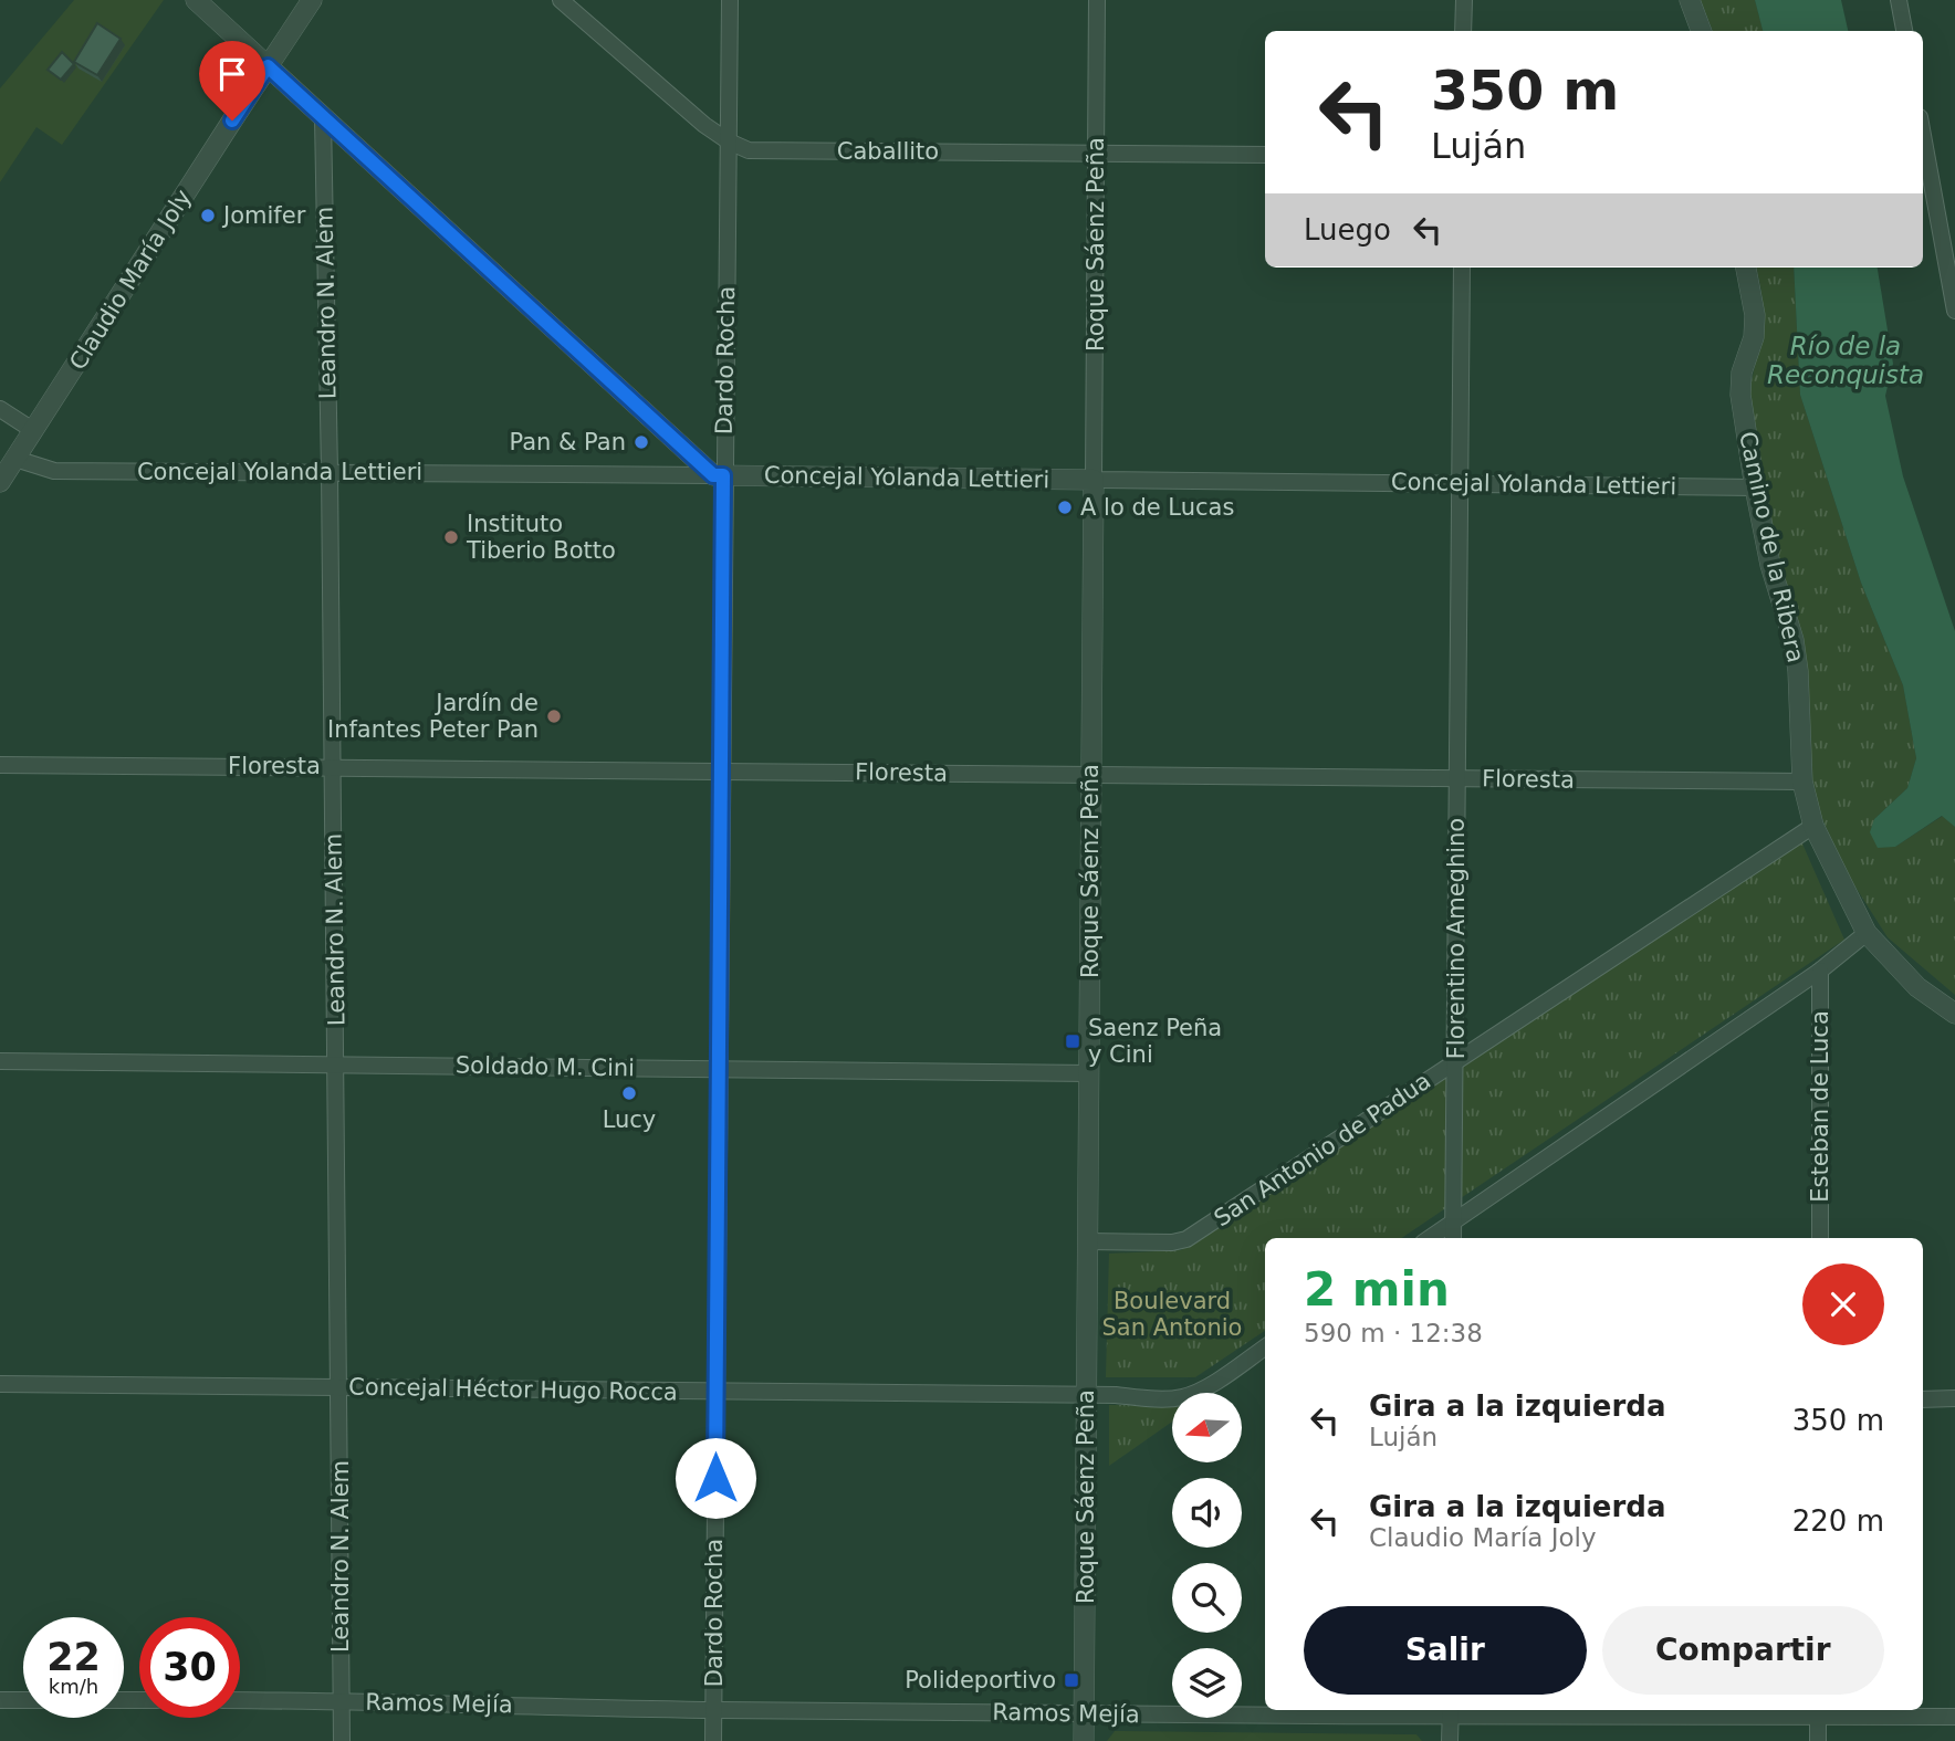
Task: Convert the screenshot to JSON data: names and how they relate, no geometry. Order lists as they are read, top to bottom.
{
  "streets": {
    "street": [
      "Caballito",
      "Roque Sáenz Peña",
      "Claudio María Joly",
      "Leandro N. Alem",
      "Dardo Rocha",
      "Concejal Yolanda Lettieri",
      "Camino de la Ribera",
      "Floresta",
      "Florentino Ameghino",
      "Soldado M. Cini",
      "Esteban de Luca",
      "San Antonio de Padua",
      "Concejal Héctor Hugo Rocca",
      "Ramos Mejía"
    ]
  },
  "crossings": [
    ["Caballito", "Roque Sáenz Peña"],
    ["Caballito", "Dardo Rocha"],
    ["Roque Sáenz Peña", "Concejal Yolanda Lettieri"],
    ["Roque Sáenz Peña", "Floresta"],
    ["Roque Sáenz Peña", "Soldado M. Cini"],
    ["Roque Sáenz Peña", "San Antonio de Padua"],
    ["Roque Sáenz Peña", "Concejal Héctor Hugo Rocca"],
    ["Roque Sáenz Peña", "Ramos Mejía"],
    ["Claudio María Joly", "Concejal Yolanda Lettieri"],
    ["Leandro N. Alem", "Concejal Yolanda Lettieri"],
    ["Leandro N. Alem", "Floresta"],
    ["Leandro N. Alem", "Soldado M. Cini"],
    ["Leandro N. Alem", "Concejal Héctor Hugo Rocca"],
    ["Leandro N. Alem", "Ramos Mejía"],
    ["Dardo Rocha", "Concejal Yolanda Lettieri"],
    ["Dardo Rocha", "Floresta"],
    ["Dardo Rocha", "Soldado M. Cini"],
    ["Dardo Rocha", "Concejal Héctor Hugo Rocca"],
    ["Dardo Rocha", "Ramos Mejía"],
    ["Concejal Yolanda Lettieri", "Camino de la Ribera"],
    ["Concejal Yolanda Lettieri", "Florentino Ameghino"],
    ["Camino de la Ribera", "Floresta"],
    ["Camino de la Ribera", "San Antonio de Padua"],
    ["Floresta", "Florentino Ameghino"],
    ["Florentino Ameghino", "San Antonio de Padua"]
  ],
  "water": ["Río de la Reconquista"],
  "parks": ["Boulevard San Antonio"],
  "places": {
    "other": [
      "Jomifer",
      "Pan & Pan",
      "A lo de Lucas",
      "Instituto Tiberio Botto",
      "Jardín de Infantes Peter Pan",
      "Lucy"
    ],
    "transit": ["Saenz Peña y Cini", "Polideportivo"]
  },
  "north": "left",
  "page": {
    "turn": ["350 m", "Luján"],
    "then": "Luego",
    "heading": ["2 min", "590 m · 12:38"],
    "list": [
      {
        "name": "Gira a la izquierda",
        "note": "Luján",
        "value": "350 m"
      },
      {
        "name": "Gira a la izquierda",
        "note": "Claudio María Joly",
        "value": "220 m"
      }
    ],
    "buttons": ["Salir", "Compartir"],
    "speed": "22 km/h",
    "limit": "30"
  }
}
